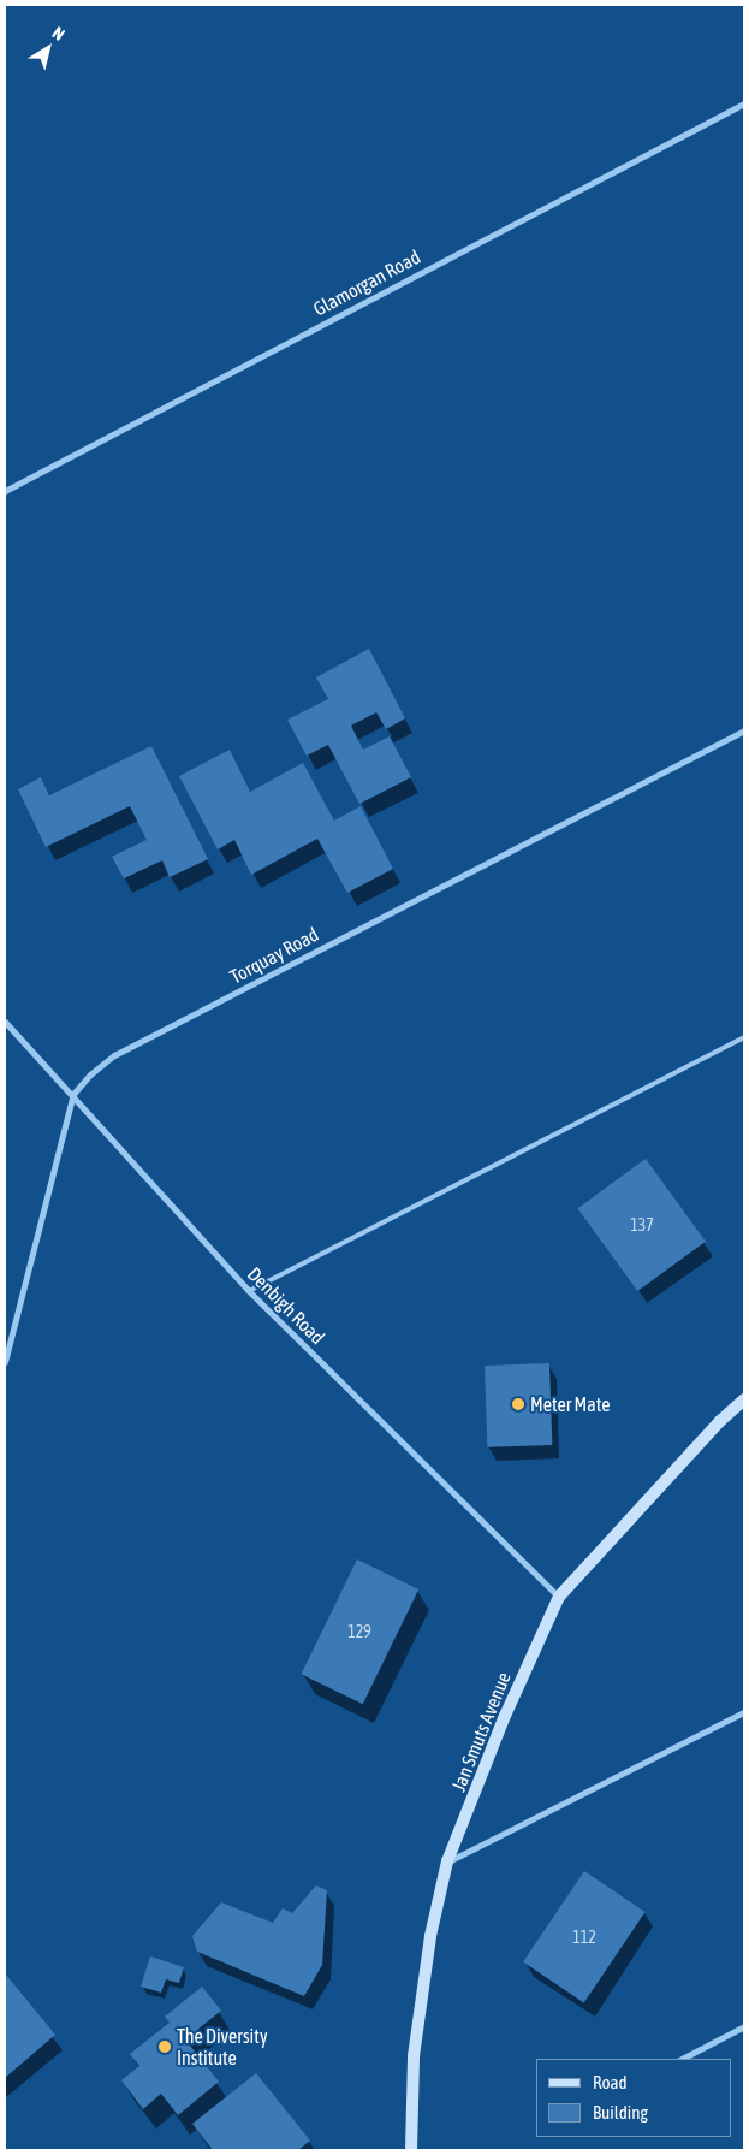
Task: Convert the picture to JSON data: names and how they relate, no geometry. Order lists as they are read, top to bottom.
{
  "streets": {
    "main road": ["Jan Smuts Avenue"],
    "street": ["Glamorgan Road", "Torquay Road", "Denbigh Road"]
  },
  "crossings": [
    ["Torquay Road", "Denbigh Road"],
    ["Denbigh Road", "Jan Smuts Avenue"]
  ],
  "places": ["Meter Mate", "The Diversity Institute"],
  "house_numbers": ["137", "129", "112"],
  "legend": ["Road", "Building"],
  "north": "top right"
}
